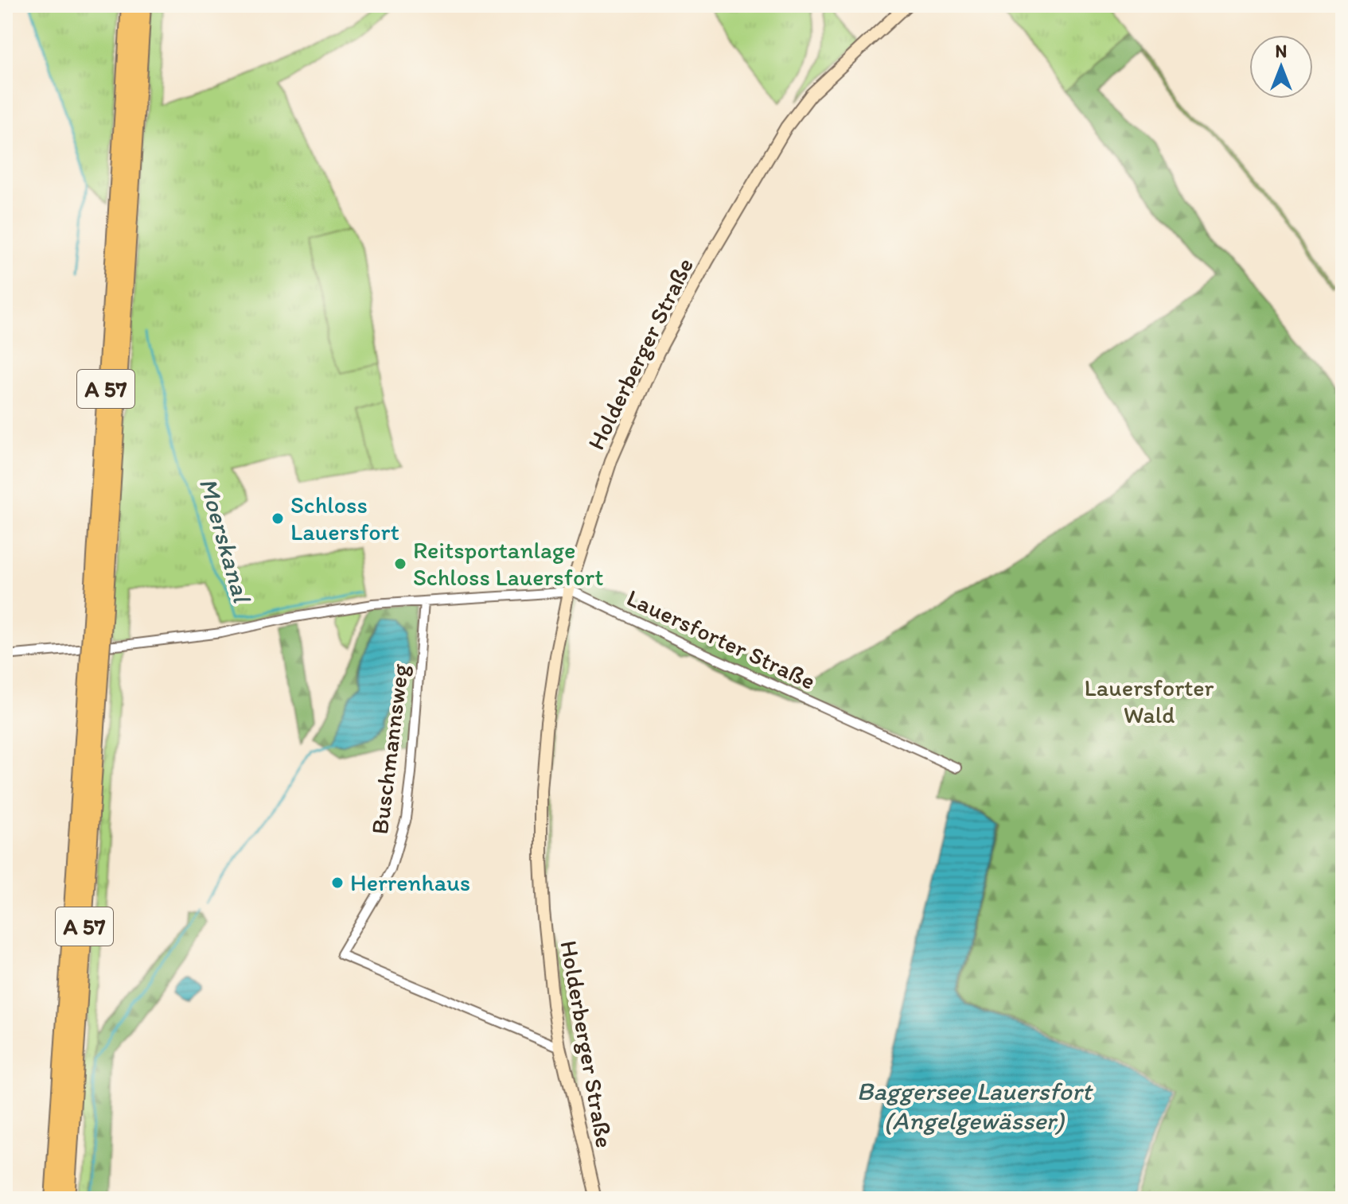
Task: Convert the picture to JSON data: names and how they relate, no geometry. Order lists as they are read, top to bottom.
{
  "streets": {
    "highway": ["A 57"],
    "main road": ["Holderberger Straße"],
    "street": ["Lauersforter Straße", "Buschmannsweg"]
  },
  "crossings": [
    ["Holderberger Straße", "Lauersforter Straße"],
    ["Holderberger Straße", "Buschmannsweg"],
    ["Lauersforter Straße", "Buschmannsweg"]
  ],
  "water": ["Moerskanal", "Baggersee Lauersfort (Angelgewässer)"],
  "parks": ["Lauersforter Wald"],
  "places": ["Schloss Lauersfort", "Reitsportanlage Schloss Lauersfort", "Herrenhaus"],
  "north": "top"
}
